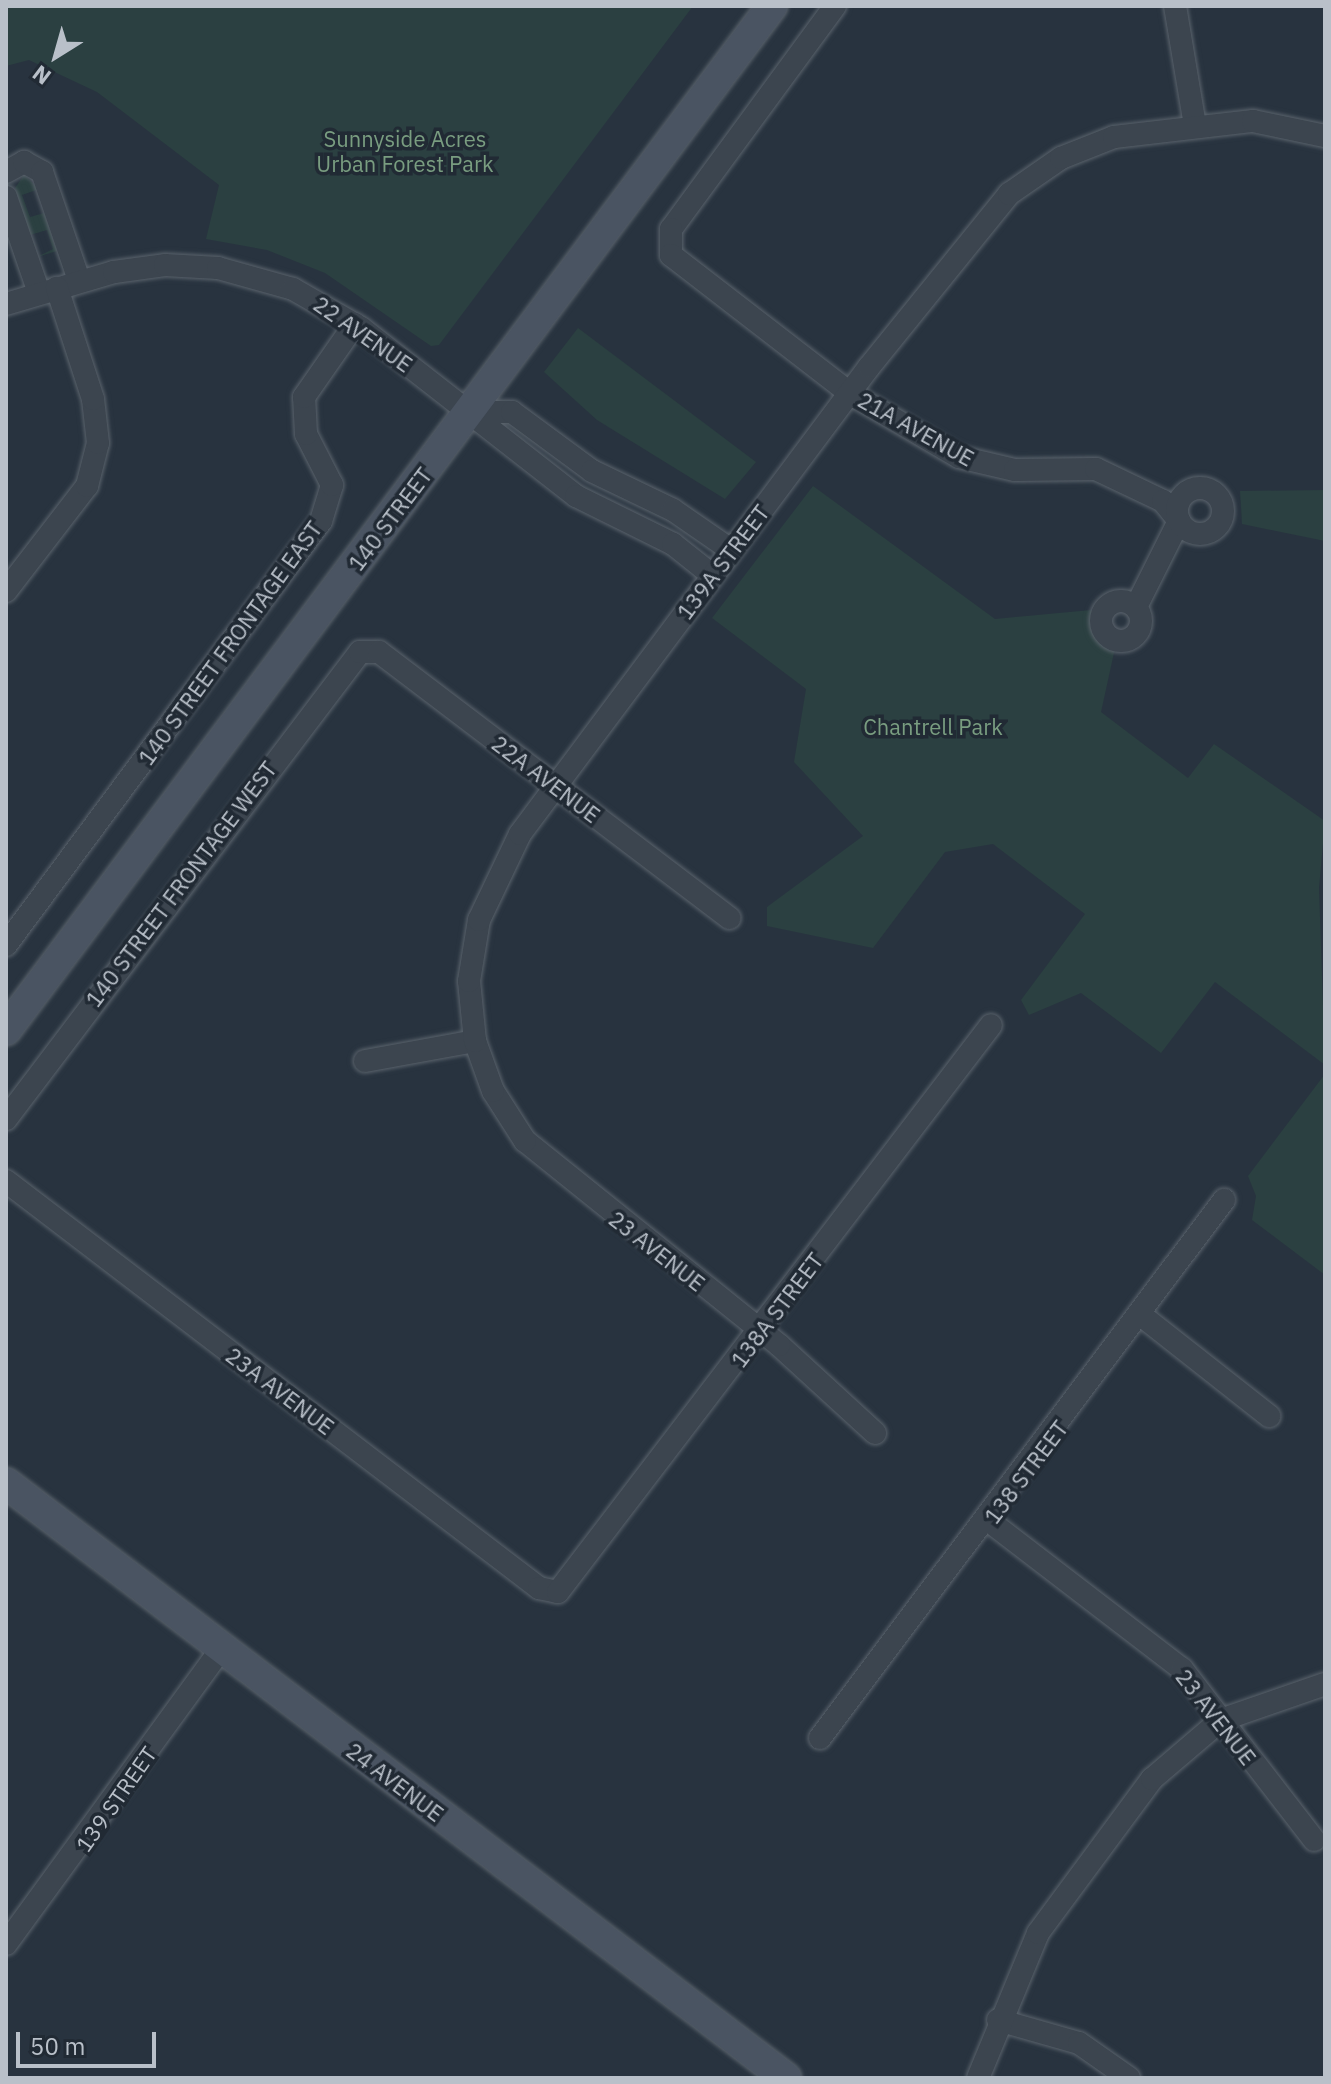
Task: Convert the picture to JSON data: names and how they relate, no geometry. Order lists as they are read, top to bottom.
{
  "streets": {
    "main road": ["140 STREET", "24 AVENUE"],
    "street": [
      "22 AVENUE",
      "21A AVENUE",
      "139A STREET",
      "140 STREET FRONTAGE EAST",
      "22A AVENUE",
      "140 STREET FRONTAGE WEST",
      "23 AVENUE",
      "138A STREET",
      "23A AVENUE",
      "138 STREET",
      "139 STREET"
    ]
  },
  "crossings": [
    ["22 AVENUE", "140 STREET"],
    ["22 AVENUE", "139A STREET"],
    ["22 AVENUE", "140 STREET FRONTAGE EAST"],
    ["21A AVENUE", "139A STREET"],
    ["139A STREET", "22A AVENUE"],
    ["139A STREET", "23 AVENUE"],
    ["22A AVENUE", "140 STREET FRONTAGE WEST"],
    ["23 AVENUE", "138A STREET"],
    ["23 AVENUE", "138 STREET"],
    ["138A STREET", "23A AVENUE"],
    ["24 AVENUE", "139 STREET"]
  ],
  "parks": ["Sunnyside Acres Urban Forest Park", "Chantrell Park"],
  "scale_bar": "50 m",
  "north": "bottom left"
}
